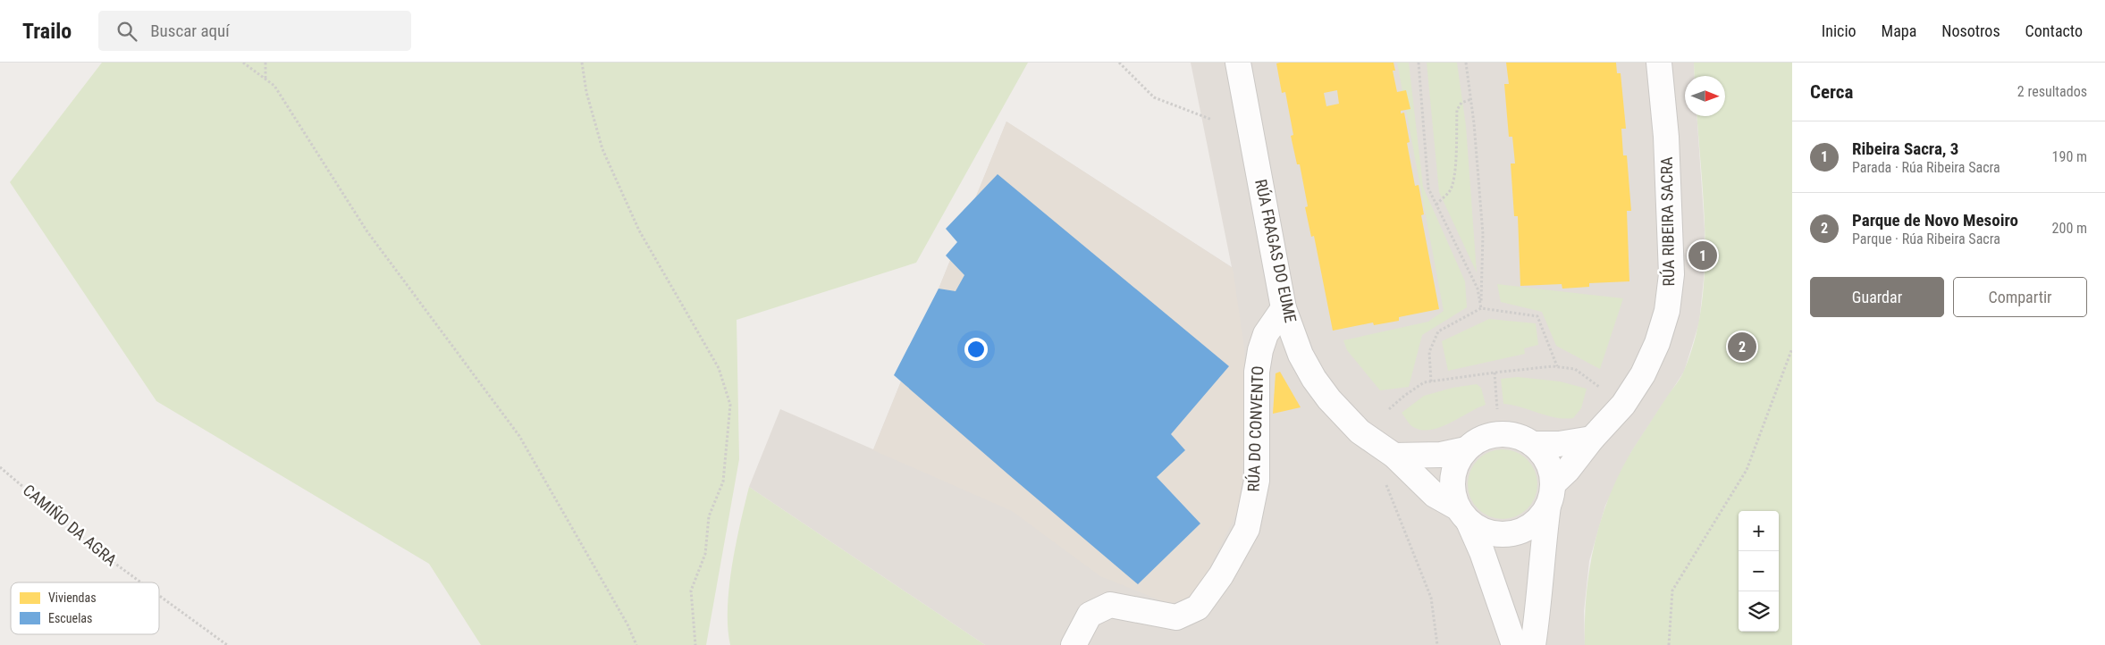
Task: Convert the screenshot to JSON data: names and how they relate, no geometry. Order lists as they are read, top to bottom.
{
  "streets": {
    "street": ["RÚA RIBEIRA SACRA", "RÚA FRAGAS DO EUME", "RÚA DO CONVENTO"],
    "path": ["CAMIÑO DA AGRA"]
  },
  "crossings": [
    ["RÚA RIBEIRA SACRA", "RÚA FRAGAS DO EUME"],
    ["RÚA FRAGAS DO EUME", "RÚA DO CONVENTO"]
  ],
  "legend": ["Viviendas", "Escuelas"],
  "north": "right",
  "page": {
    "header": "Trailo",
    "search": "Buscar aquí",
    "nav": [
      "Inicio",
      "Mapa",
      "Nosotros",
      "Contacto"
    ],
    "heading": ["Cerca", "2 resultados"],
    "list": [
      {
        "mark": "1",
        "name": "Ribeira Sacra, 3",
        "note": "Parada · Rúa Ribeira Sacra",
        "value": "190 m"
      },
      {
        "mark": "2",
        "name": "Parque de Novo Mesoiro",
        "note": "Parque · Rúa Ribeira Sacra",
        "value": "200 m"
      }
    ],
    "pins": ["1", "2"],
    "buttons": ["Guardar", "Compartir"],
    "map_buttons": ["+", "−"]
  }
}
